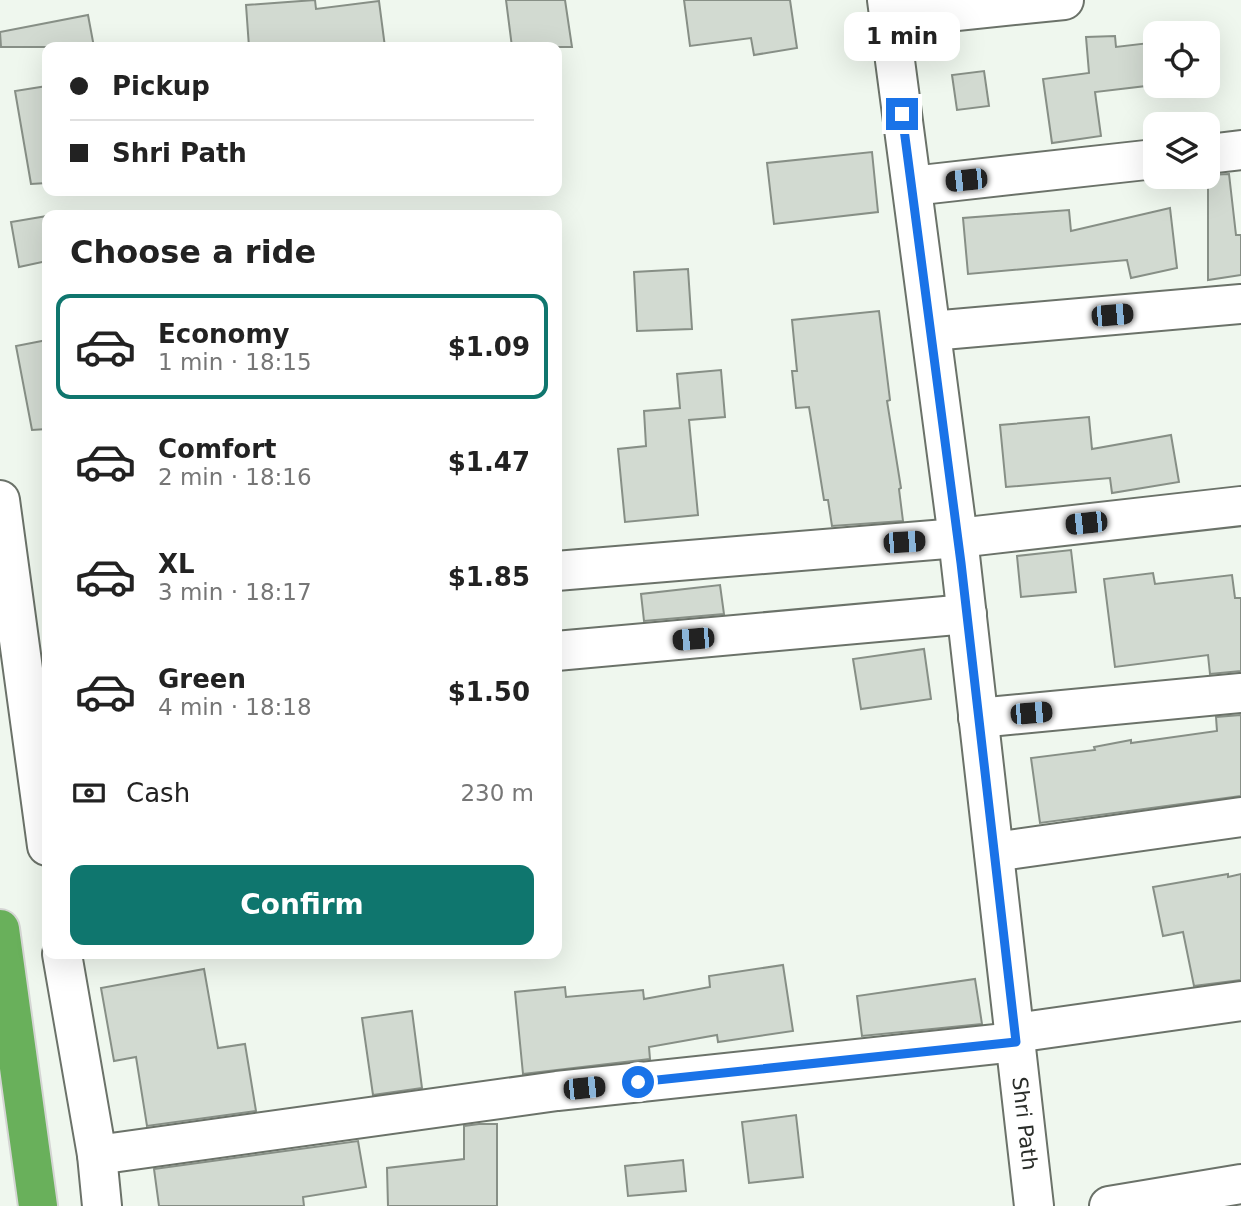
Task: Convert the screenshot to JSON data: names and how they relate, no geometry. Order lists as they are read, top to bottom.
{
  "streets": {
    "street": ["Shri Path"]
  },
  "page": {
    "bubble": "1 min",
    "banner": ["Pickup", "Shri Path"],
    "heading": "Choose a ride",
    "list": [
      {
        "name": "Economy",
        "note": "1 min · 18:15",
        "value": "$1.09"
      },
      {
        "name": "Comfort",
        "note": "2 min · 18:16",
        "value": "$1.47"
      },
      {
        "name": "XL",
        "note": "3 min · 18:17",
        "value": "$1.85"
      },
      {
        "name": "Green",
        "note": "4 min · 18:18",
        "value": "$1.50"
      }
    ],
    "pay": ["Cash", "230 m"],
    "buttons": "Confirm"
  }
}
